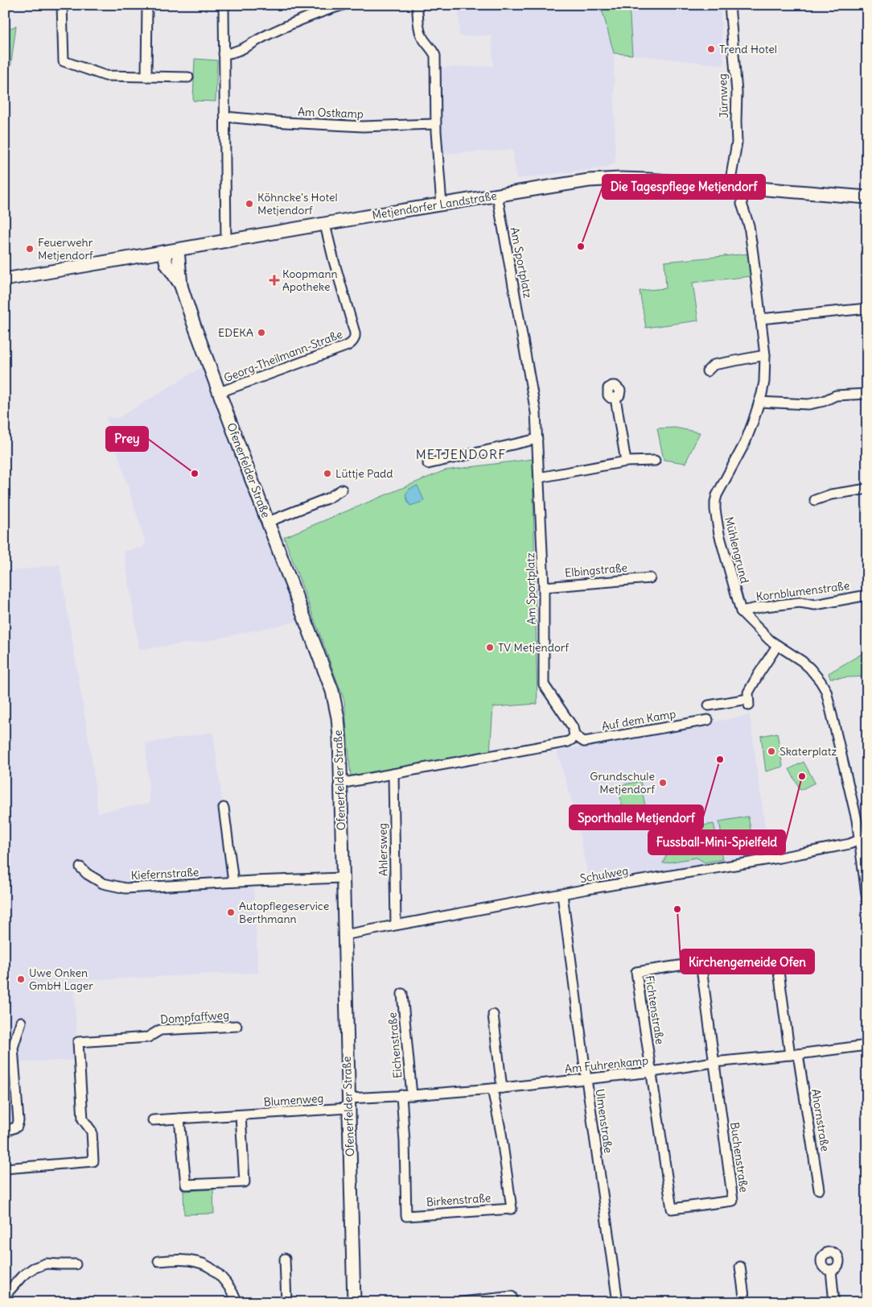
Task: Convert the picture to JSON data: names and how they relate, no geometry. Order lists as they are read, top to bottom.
{
  "streets": {
    "street": [
      "Jürnweg",
      "Am Ostkamp",
      "Metjendorfer Landstraße",
      "Am Sportplatz",
      "Georg-Theilmann-Straße",
      "Ofenerfelder Straße",
      "Mühlengrund",
      "Elbingstraße",
      "Kornblumenstraße",
      "Auf dem Kamp",
      "Ahlersweg",
      "Kiefernstraße",
      "Schulweg",
      "Fichtenstraße",
      "Dompfaffweg",
      "Eichenstraße",
      "Am Fuhrenkamp",
      "Blumenweg",
      "Ahornstraße",
      "Ulmenstraße",
      "Buchenstraße",
      "Birkenstraße"
    ]
  },
  "crossings": [
    ["Jürnweg", "Metjendorfer Landstraße"],
    ["Metjendorfer Landstraße", "Am Sportplatz"],
    ["Metjendorfer Landstraße", "Georg-Theilmann-Straße"],
    ["Metjendorfer Landstraße", "Ofenerfelder Straße"],
    ["Metjendorfer Landstraße", "Mühlengrund"],
    ["Am Sportplatz", "Elbingstraße"],
    ["Am Sportplatz", "Auf dem Kamp"],
    ["Georg-Theilmann-Straße", "Ofenerfelder Straße"],
    ["Ofenerfelder Straße", "Kiefernstraße"],
    ["Ofenerfelder Straße", "Schulweg"],
    ["Ofenerfelder Straße", "Am Fuhrenkamp"],
    ["Ofenerfelder Straße", "Blumenweg"],
    ["Mühlengrund", "Kornblumenstraße"],
    ["Mühlengrund", "Schulweg"],
    ["Ahlersweg", "Schulweg"],
    ["Schulweg", "Ulmenstraße"],
    ["Fichtenstraße", "Am Fuhrenkamp"],
    ["Fichtenstraße", "Buchenstraße"],
    ["Eichenstraße", "Am Fuhrenkamp"],
    ["Am Fuhrenkamp", "Blumenweg"],
    ["Am Fuhrenkamp", "Ahornstraße"],
    ["Am Fuhrenkamp", "Ulmenstraße"],
    ["Am Fuhrenkamp", "Buchenstraße"],
    ["Am Fuhrenkamp", "Birkenstraße"]
  ],
  "districts": ["METJENDORF"],
  "places": {
    "other": [
      "Trend Hotel",
      "Köhncke's Hotel Metjendorf",
      "Die Tagespflege Metjendorf",
      "Feuerwehr Metjendorf",
      "EDEKA",
      "Prey",
      "Lüttje Padd",
      "TV Metjendorf",
      "Skaterplatz",
      "Sporthalle Metjendorf",
      "Fussball-Mini-Spielfeld",
      "Grundschule Metjendorf",
      "Kirchengemeide Ofen",
      "Autopflegeservice Berthmann",
      "Uwe Onken GmbH Lager"
    ],
    "health": ["Koopmann Apotheke"]
  }
}
